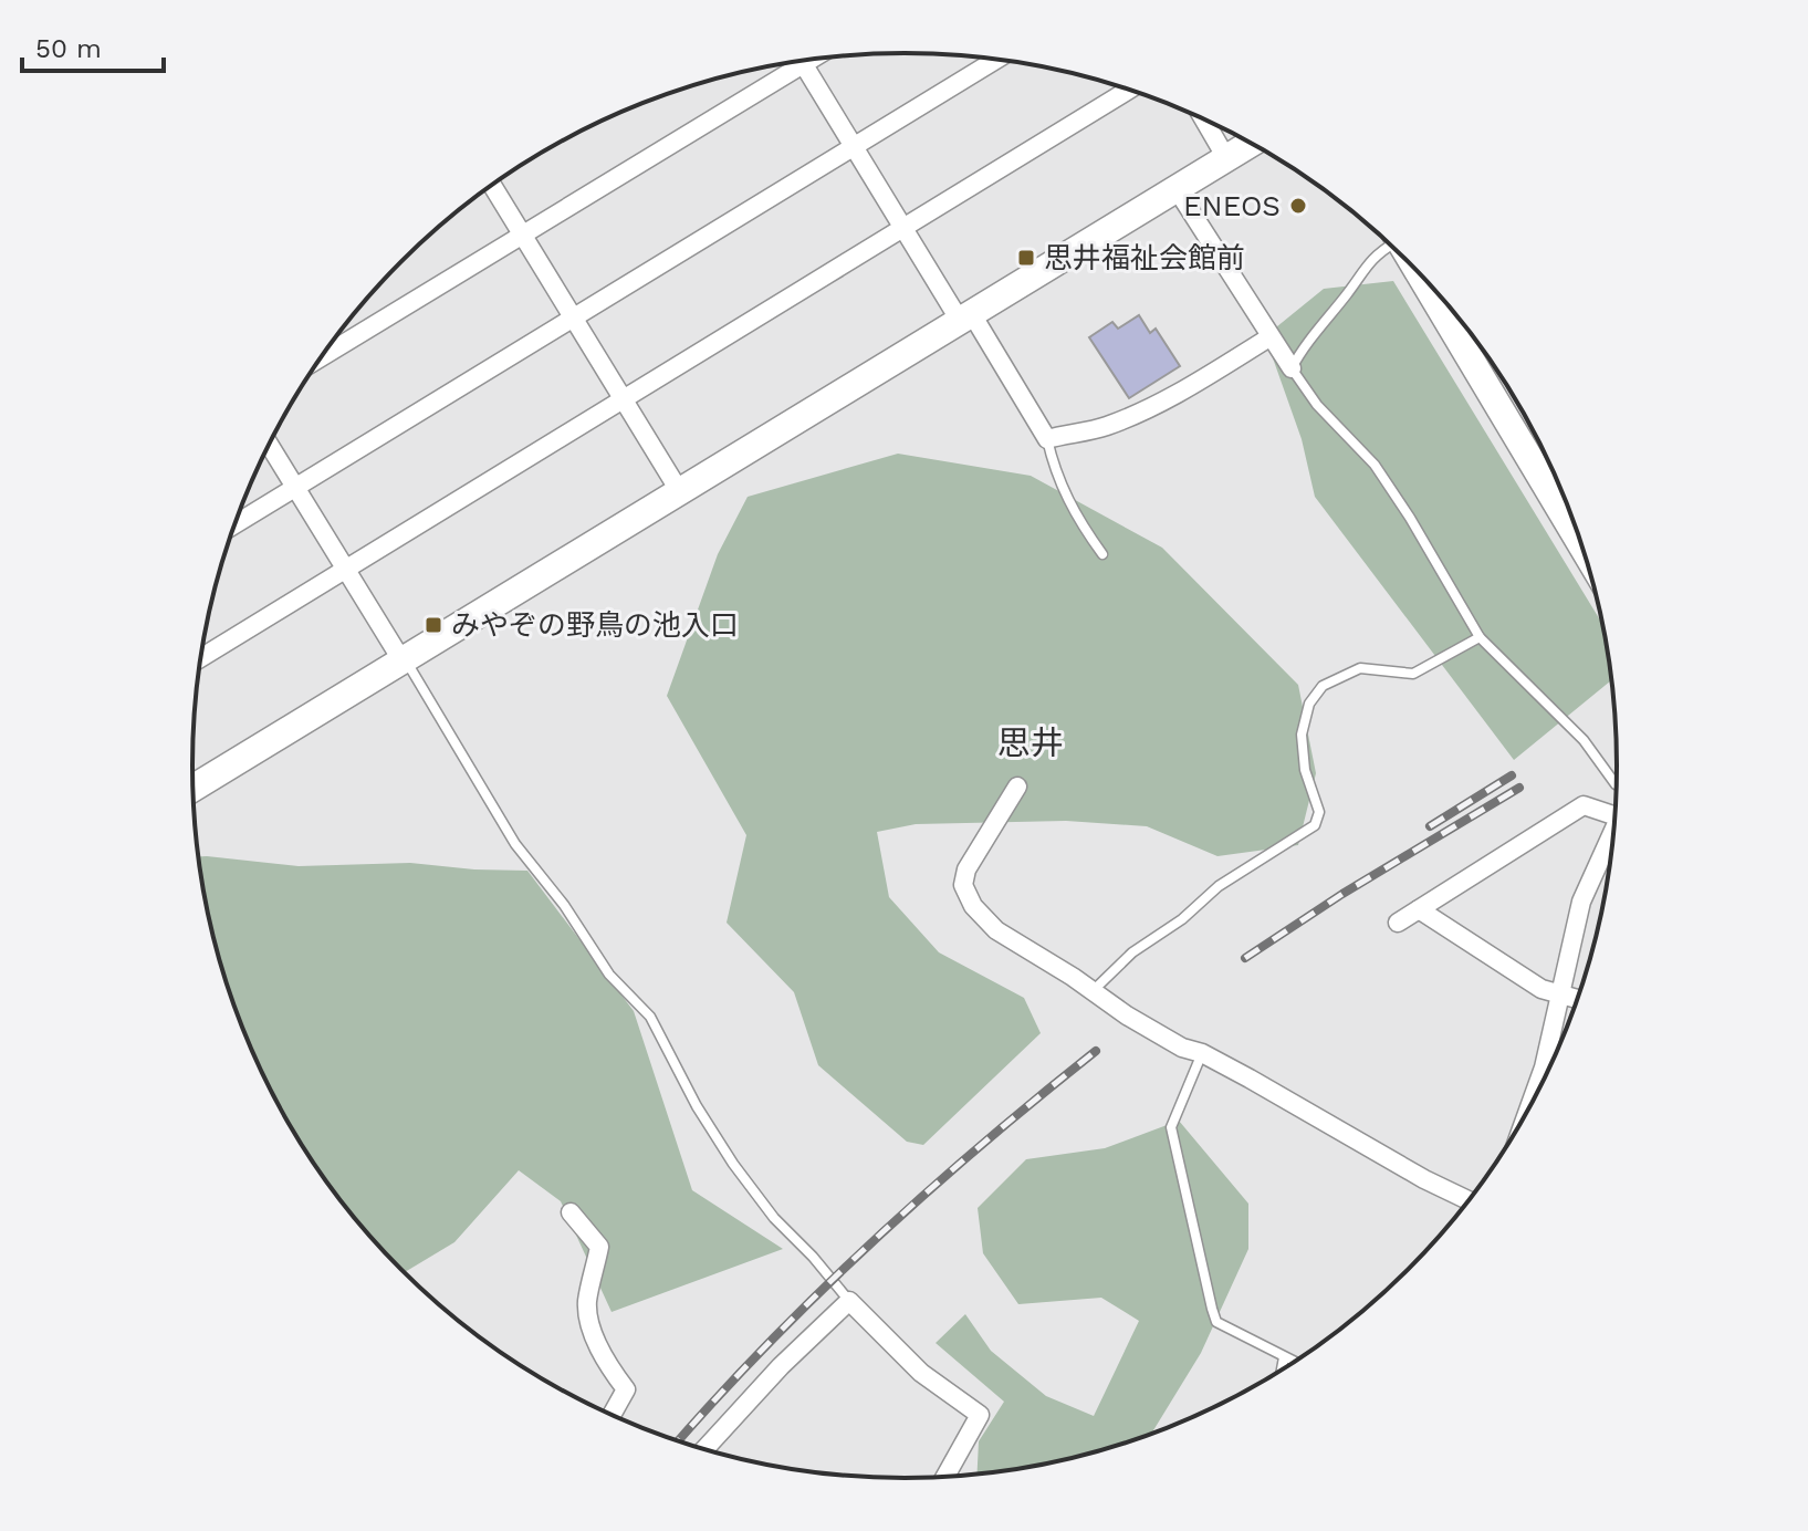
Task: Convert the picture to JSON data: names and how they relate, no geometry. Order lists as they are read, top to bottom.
{
  "districts": ["思井"],
  "places": {
    "other": ["ENEOS"],
    "transit": ["思井福祉会館前", "みやぞの野鳥の池入口"]
  },
  "scale_bar": "50 m"
}
